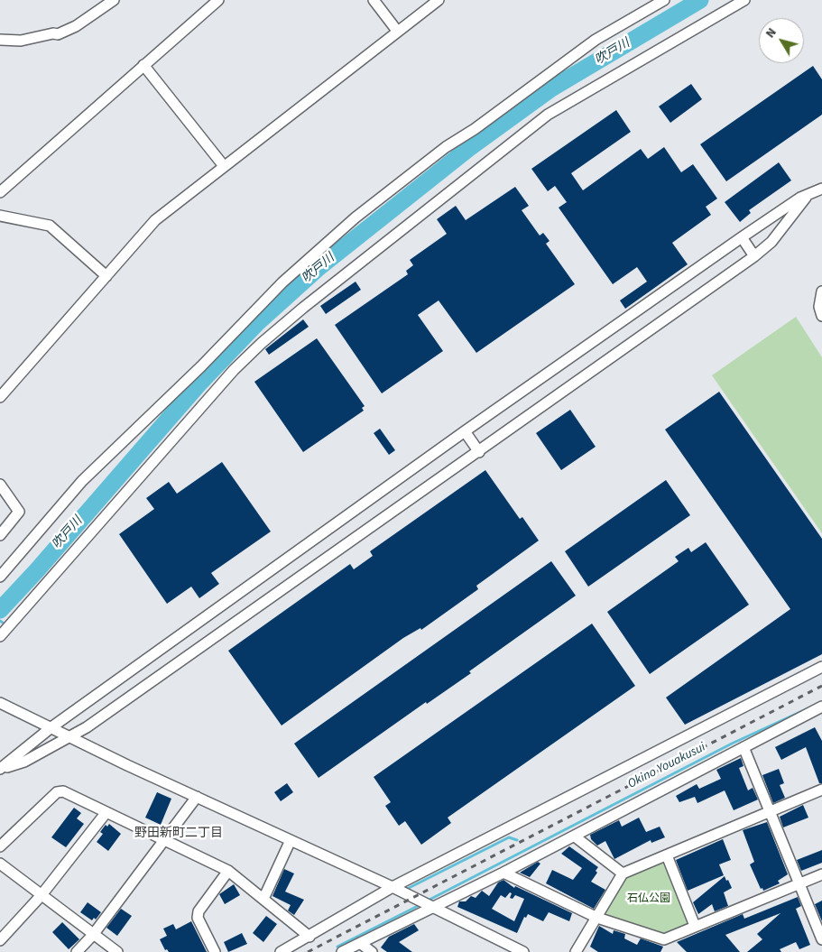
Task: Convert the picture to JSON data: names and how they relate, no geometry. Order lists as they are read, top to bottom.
{
  "districts": ["野田新町二丁目"],
  "water": ["吹戸川", "Okino Youakusui"],
  "parks": ["石仏公園"],
  "north": "top left"
}
